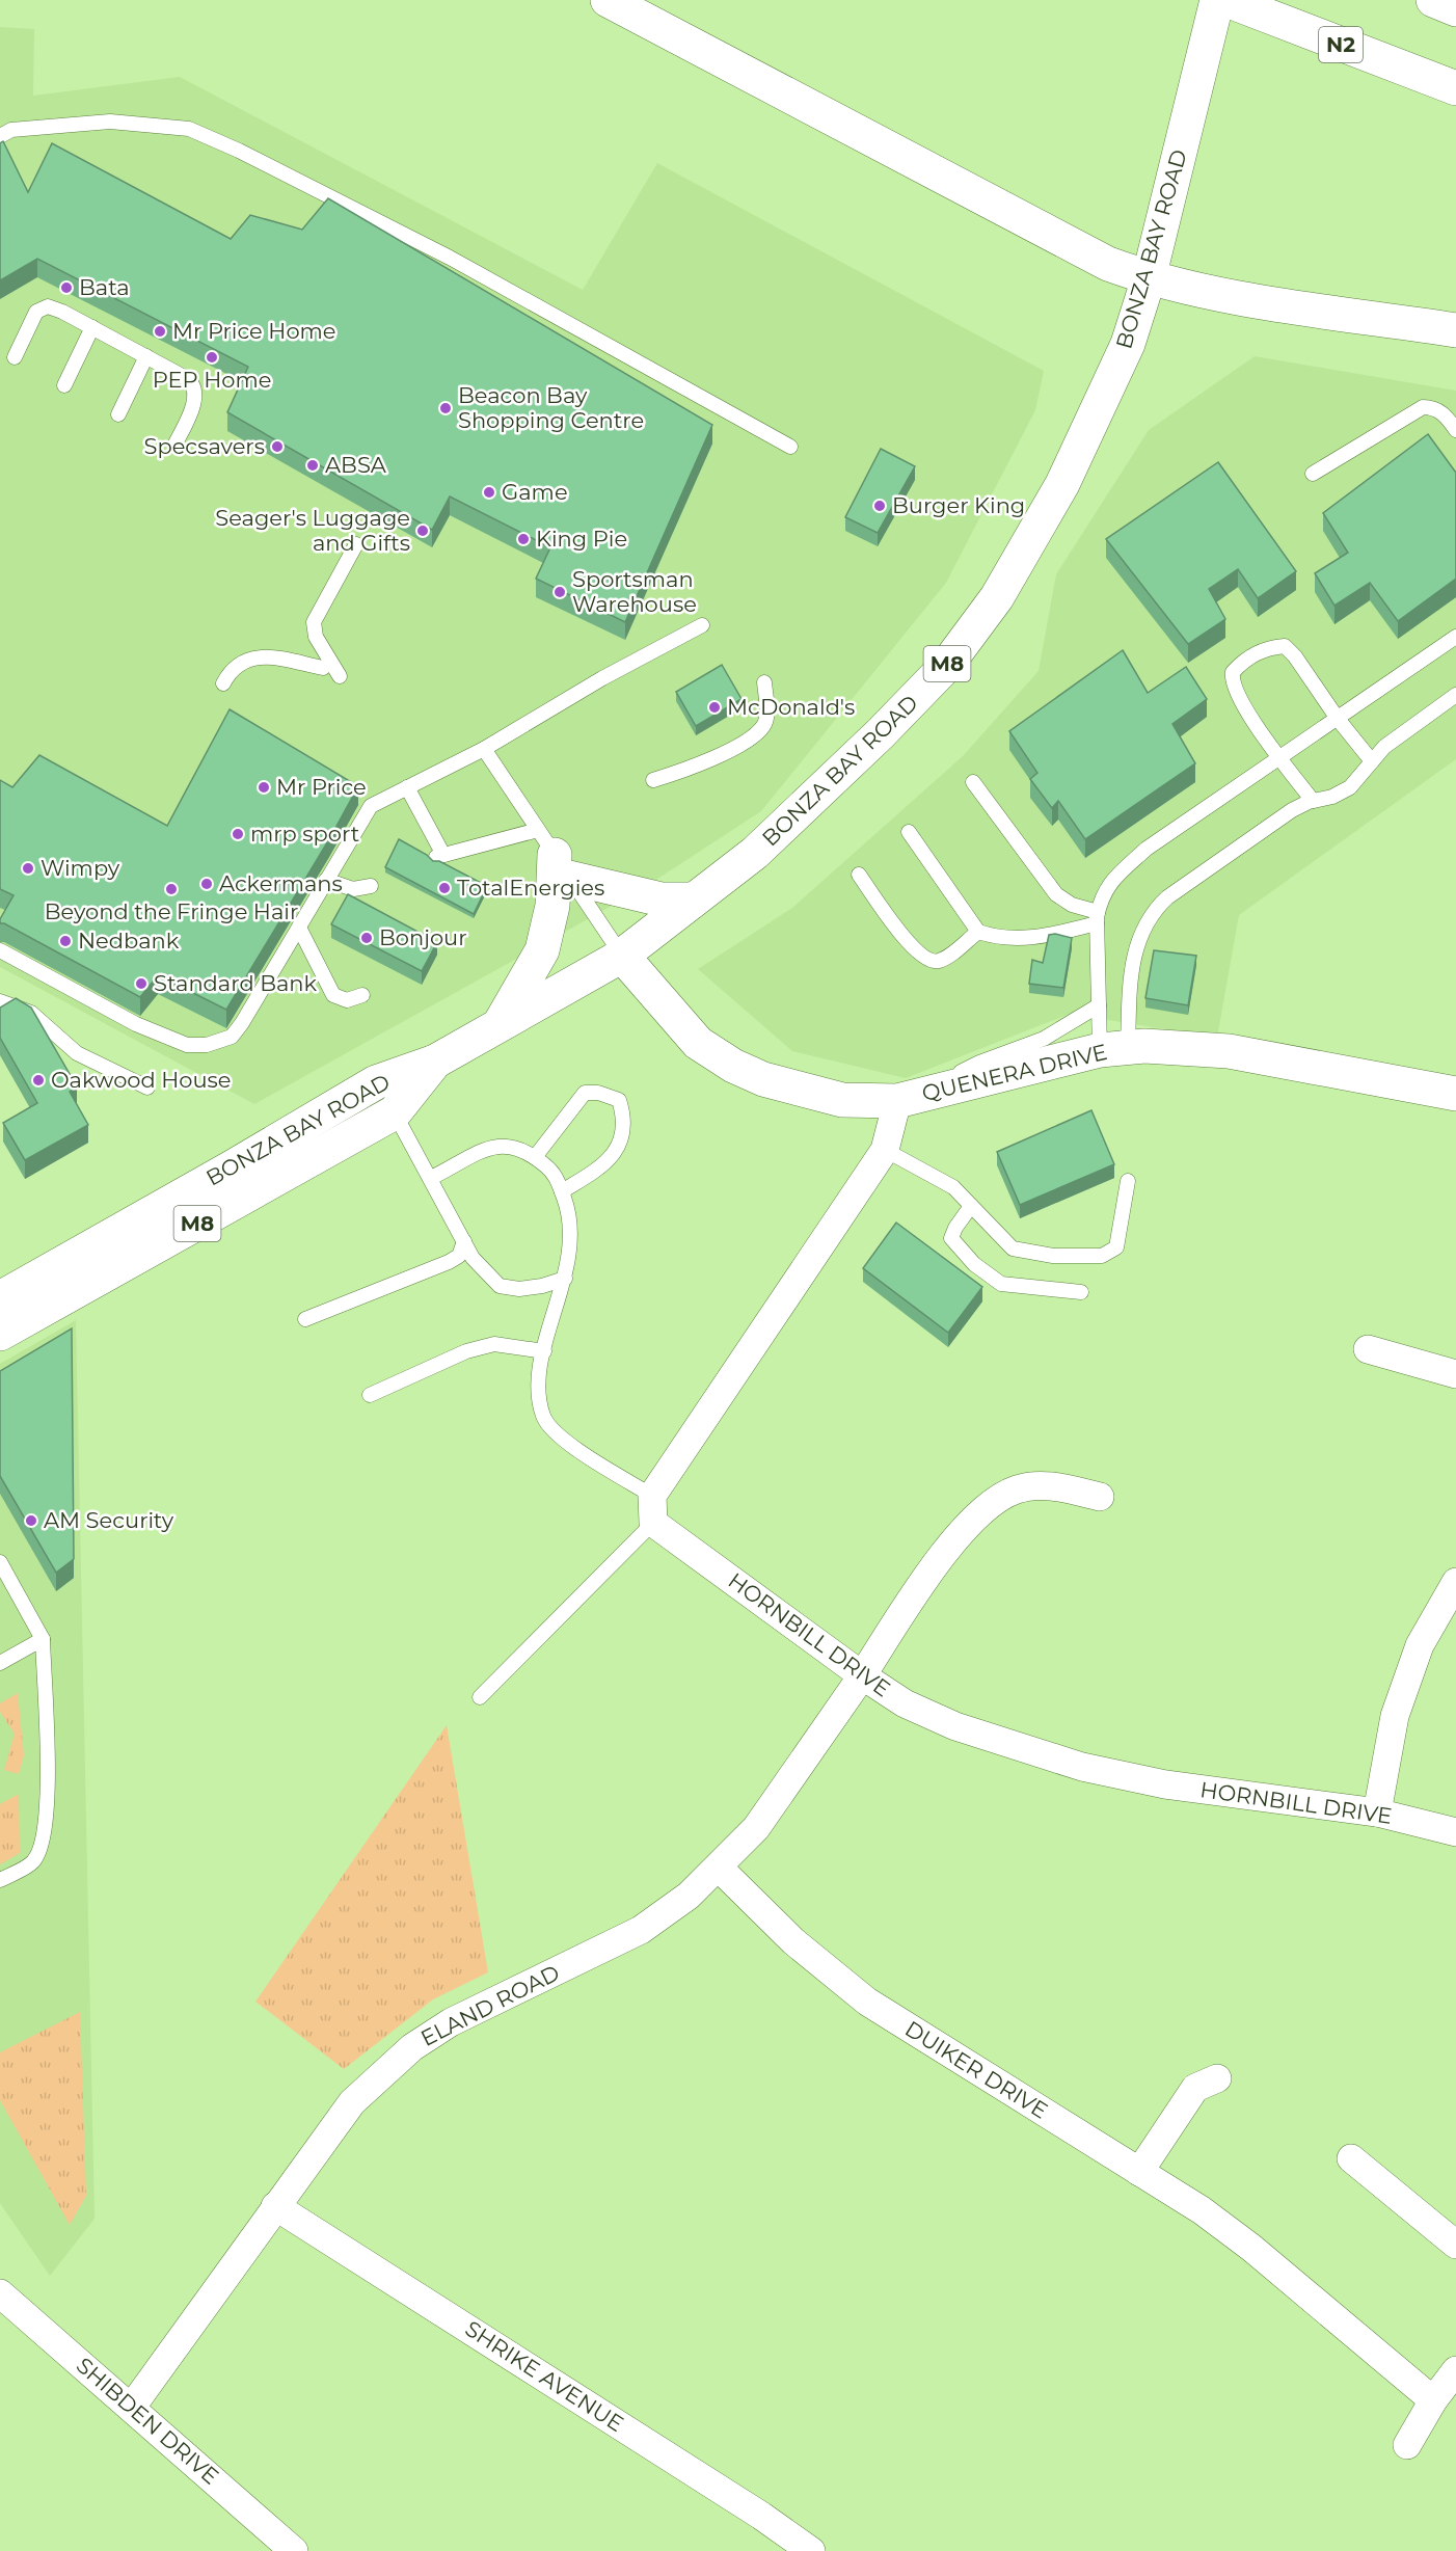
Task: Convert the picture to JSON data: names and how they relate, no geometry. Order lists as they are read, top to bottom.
{
  "streets": {
    "main road": [
      "N2",
      "BONZA BAY ROAD",
      "M8",
      "QUENERA DRIVE"
    ],
    "street": [
      "HORNBILL DRIVE",
      "ELAND ROAD",
      "DUIKER DRIVE",
      "SHRIKE AVENUE",
      "SHIBDEN DRIVE"
    ]
  },
  "crossings": [
    ["BONZA BAY ROAD", "QUENERA DRIVE"],
    ["HORNBILL DRIVE", "ELAND ROAD"],
    ["ELAND ROAD", "DUIKER DRIVE"],
    ["ELAND ROAD", "SHRIKE AVENUE"],
    ["ELAND ROAD", "SHIBDEN DRIVE"]
  ],
  "places": [
    "Bata",
    "Mr Price Home",
    "PEP Home",
    "Beacon Bay Shopping Centre",
    "Specsavers",
    "ABSA",
    "Game",
    "Burger King",
    "Seager's Luggage and Gifts",
    "King Pie",
    "Sportsman Warehouse",
    "McDonald's",
    "Mr Price",
    "mrp sport",
    "Wimpy",
    "Ackermans",
    "TotalEnergies",
    "Beyond the Fringe Hair",
    "Bonjour",
    "Nedbank",
    "Standard Bank",
    "Oakwood House",
    "AM Security"
  ]
}
